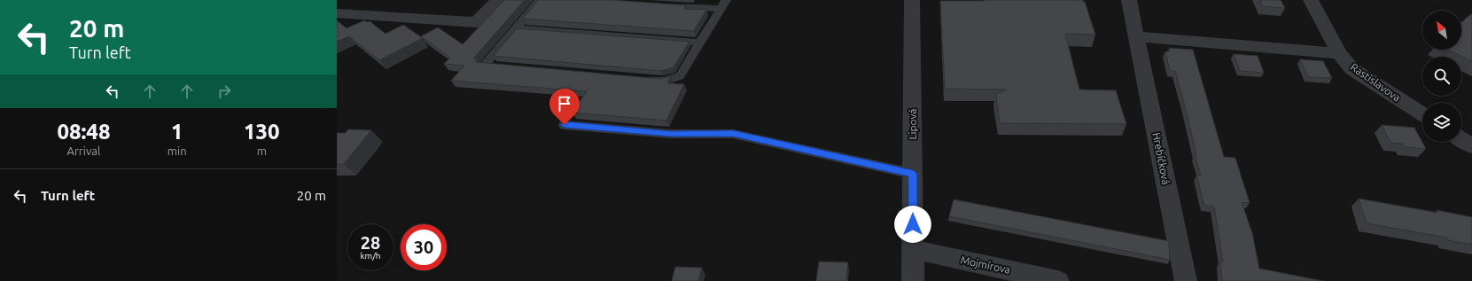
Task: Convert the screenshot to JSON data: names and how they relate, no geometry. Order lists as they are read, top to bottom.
{
  "streets": {
    "street": [
      "Rastislavova",
      "Lipová",
      "Hrebíčková",
      "Mojmírova"
    ]
  },
  "crossings": [
    ["Lipová", "Mojmírova"]
  ],
  "north": "top left",
  "page": {
    "turn": ["20 m", "Turn left"],
    "eta": [
      "08:48",
      "Arrival",
      "1",
      "min",
      "130",
      "m"
    ],
    "list": [
      {
        "name": "Turn left",
        "value": "20 m"
      }
    ],
    "speed": "28 km/h",
    "limit": "30"
  }
}
